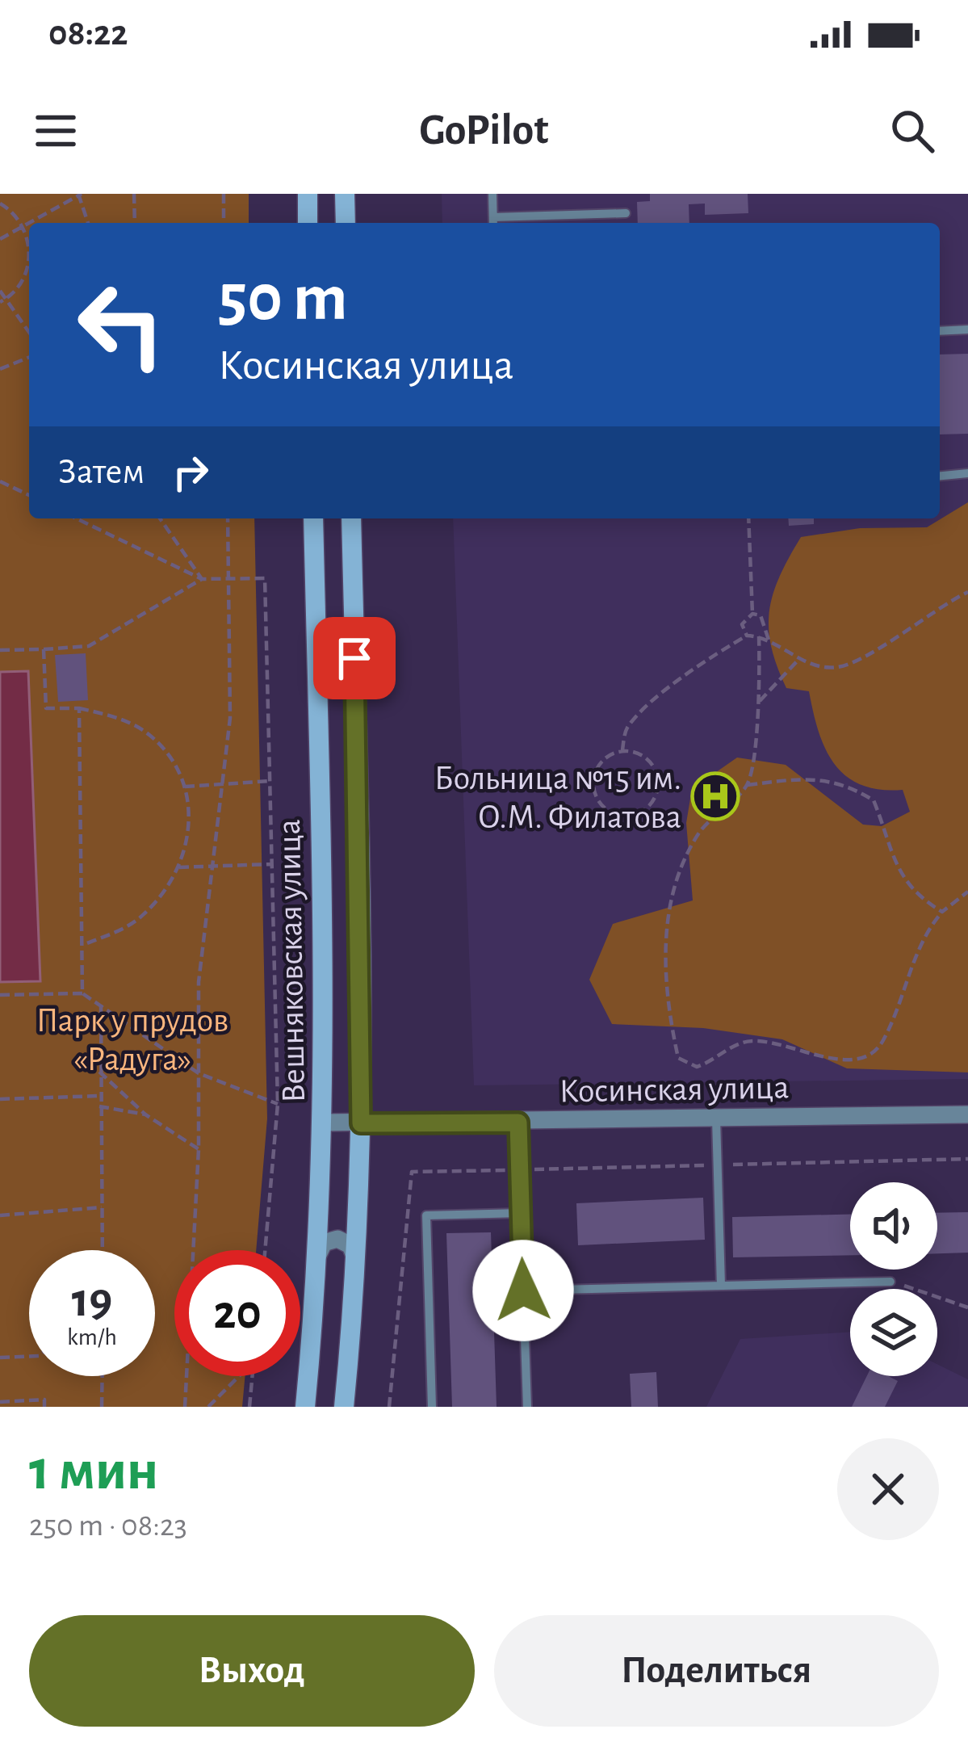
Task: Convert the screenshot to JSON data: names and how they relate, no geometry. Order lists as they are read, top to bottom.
{
  "streets": {
    "main road": ["Вешняковская улица"],
    "street": ["Косинская улица"]
  },
  "crossings": [
    ["Вешняковская улица", "Косинская улица"]
  ],
  "parks": ["Парк у прудов «Радуга»"],
  "places": {
    "hospital": ["Больница №15 им. О.М. Филатова"]
  },
  "page": {
    "status": "08:22",
    "header": "GoPilot",
    "turn": ["50 m", "Косинская улица"],
    "then": "Затем",
    "speed": "19 km/h",
    "limit": "20",
    "heading": ["1 мин", "250 m · 08:23"],
    "buttons": ["Выход", "Поделиться"]
  }
}
